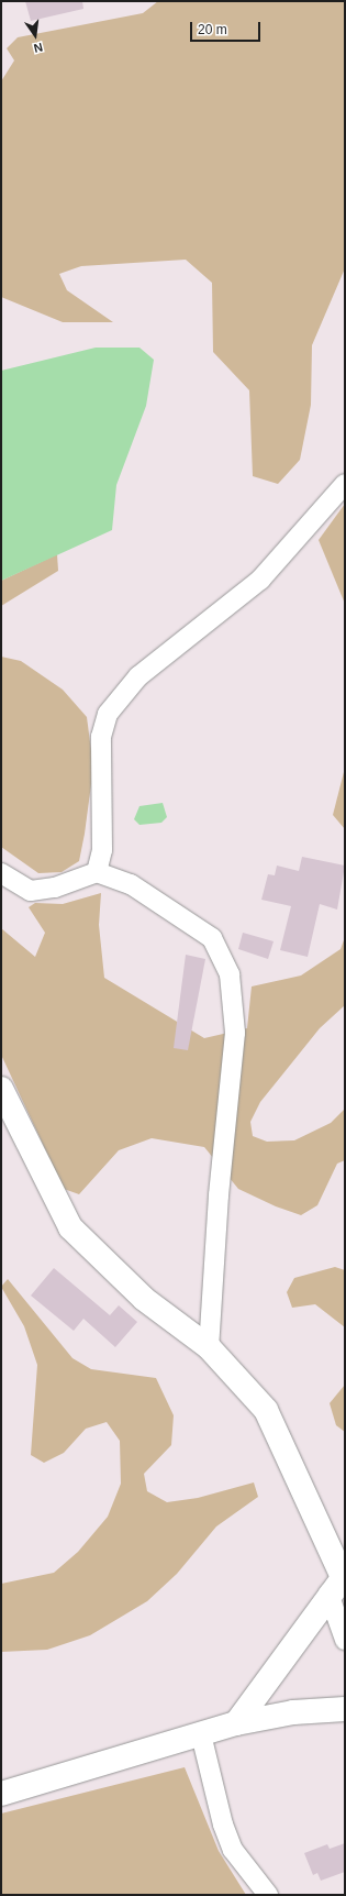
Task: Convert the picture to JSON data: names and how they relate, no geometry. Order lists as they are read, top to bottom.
{
  "scale_bar": "20 m",
  "north": "bottom"
}
